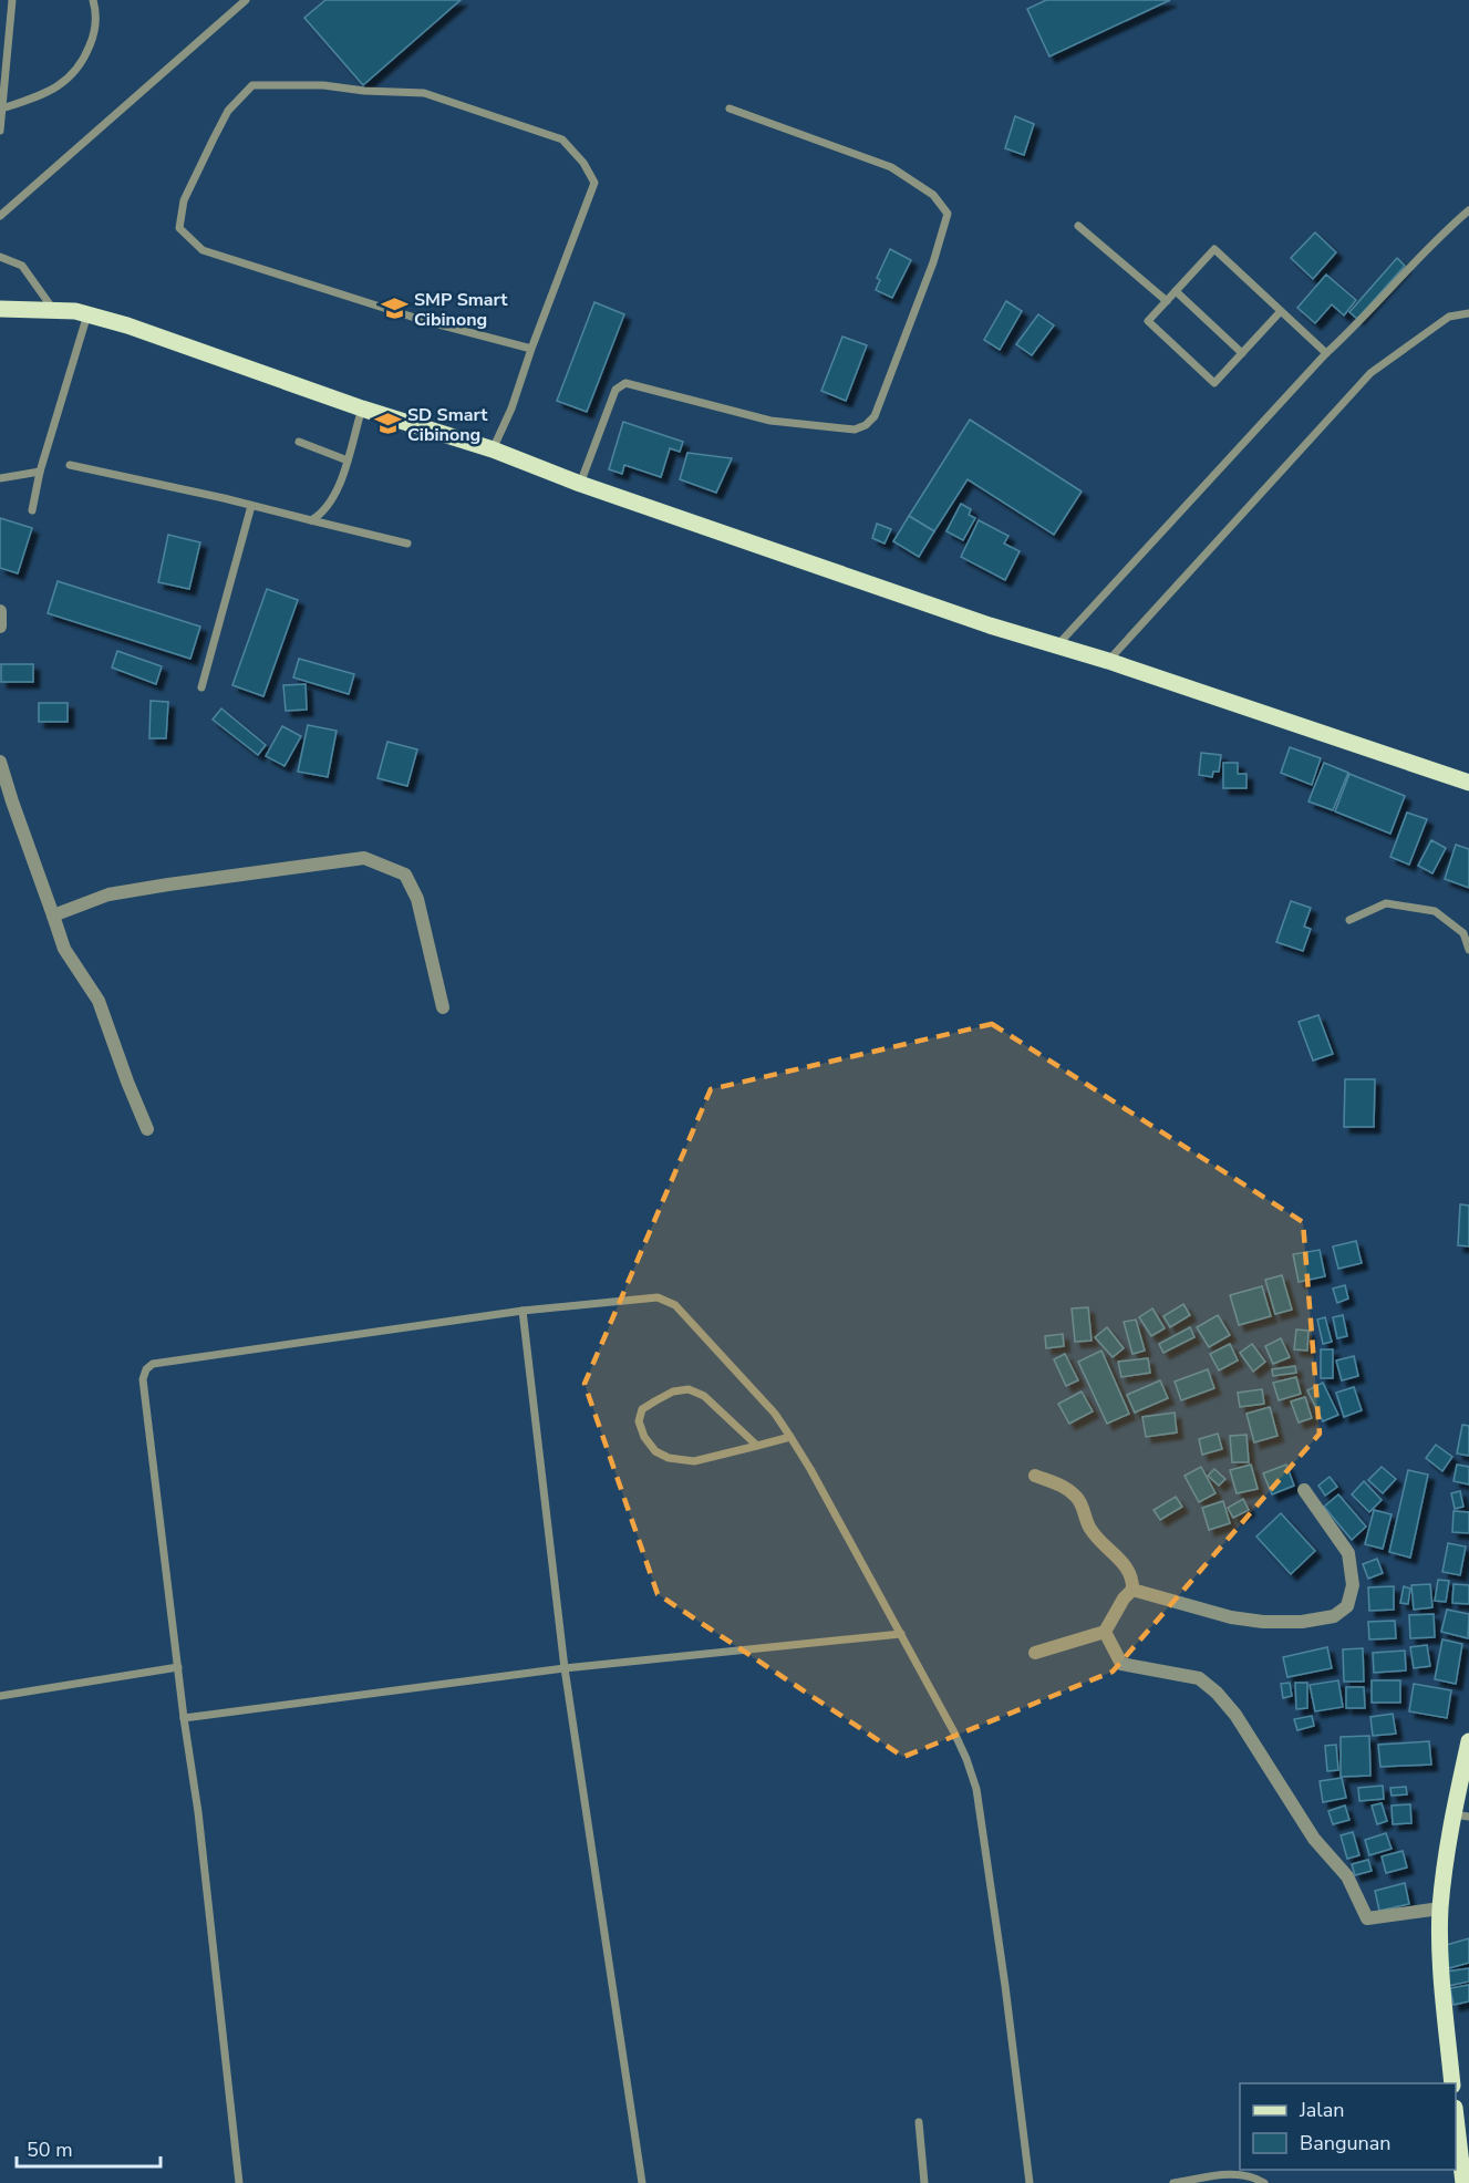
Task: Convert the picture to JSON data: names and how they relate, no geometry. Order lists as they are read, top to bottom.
{
  "places": {
    "school or university": ["SMP Smart Cibinong", "SD Smart Cibinong"]
  },
  "legend": ["Jalan", "Bangunan"],
  "scale_bar": "50 m"
}
